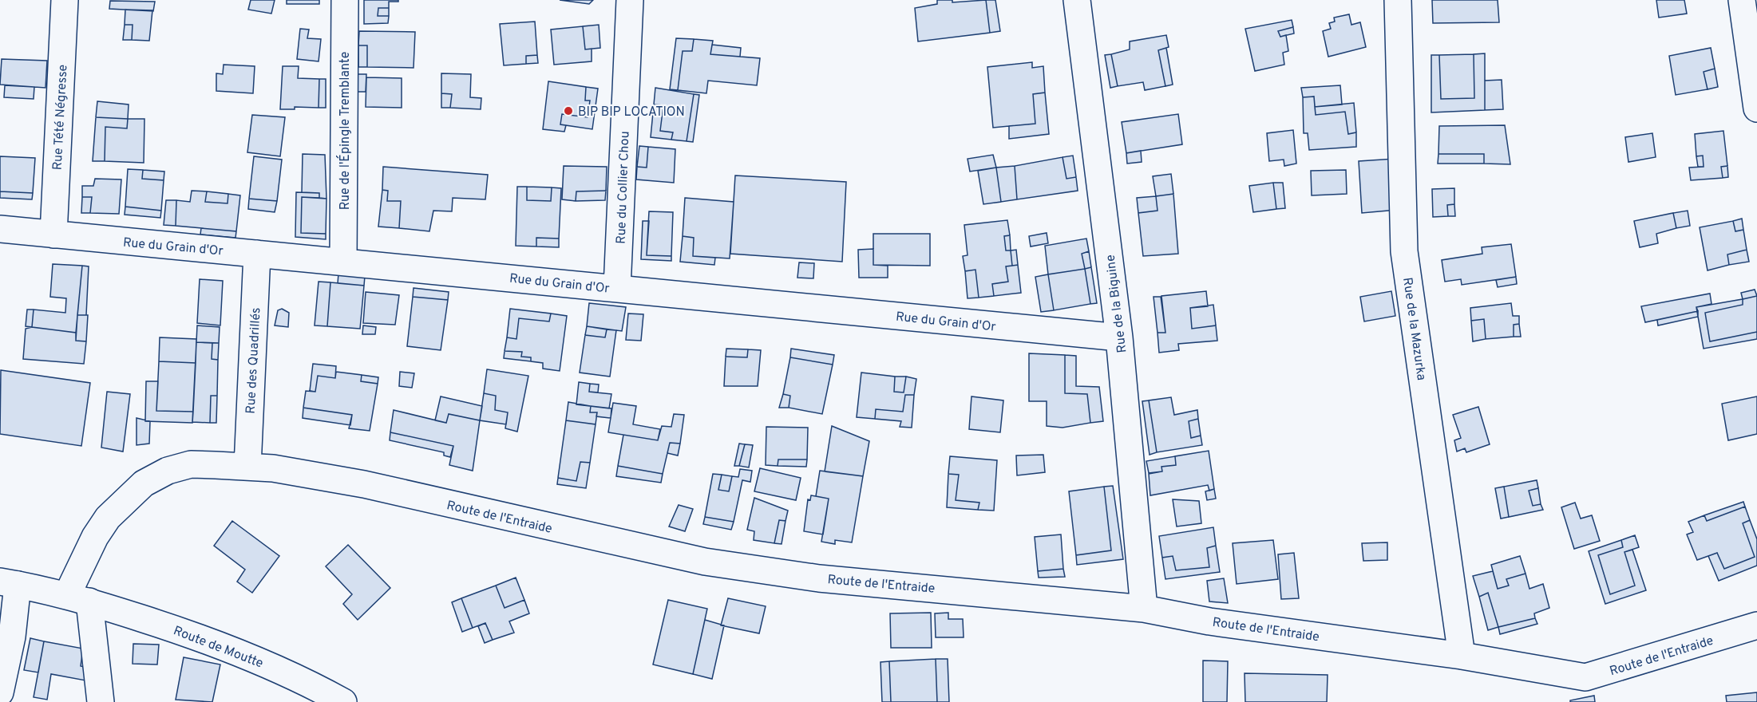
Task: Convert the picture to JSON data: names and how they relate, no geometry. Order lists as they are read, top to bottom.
{
  "streets": {
    "street": [
      "Rue Tété Négresse",
      "Rue de l'Épingle Tremblante",
      "Rue du Collier Chou",
      "Rue du Grain d'Or",
      "Rue de la Biguine",
      "Rue de la Mazurka",
      "Rue des Quadrillés",
      "Route de l'Entraide",
      "Route de Moutte"
    ]
  },
  "crossings": [
    ["Rue Tété Négresse", "Rue du Grain d'Or"],
    ["Rue de l'Épingle Tremblante", "Rue du Grain d'Or"],
    ["Rue du Collier Chou", "Rue du Grain d'Or"],
    ["Rue du Grain d'Or", "Rue de la Biguine"],
    ["Rue du Grain d'Or", "Rue des Quadrillés"],
    ["Rue de la Biguine", "Route de l'Entraide"],
    ["Rue de la Mazurka", "Route de l'Entraide"],
    ["Rue des Quadrillés", "Route de l'Entraide"],
    ["Route de l'Entraide", "Route de Moutte"]
  ],
  "places": ["BIP BIP LOCATION"]
}
